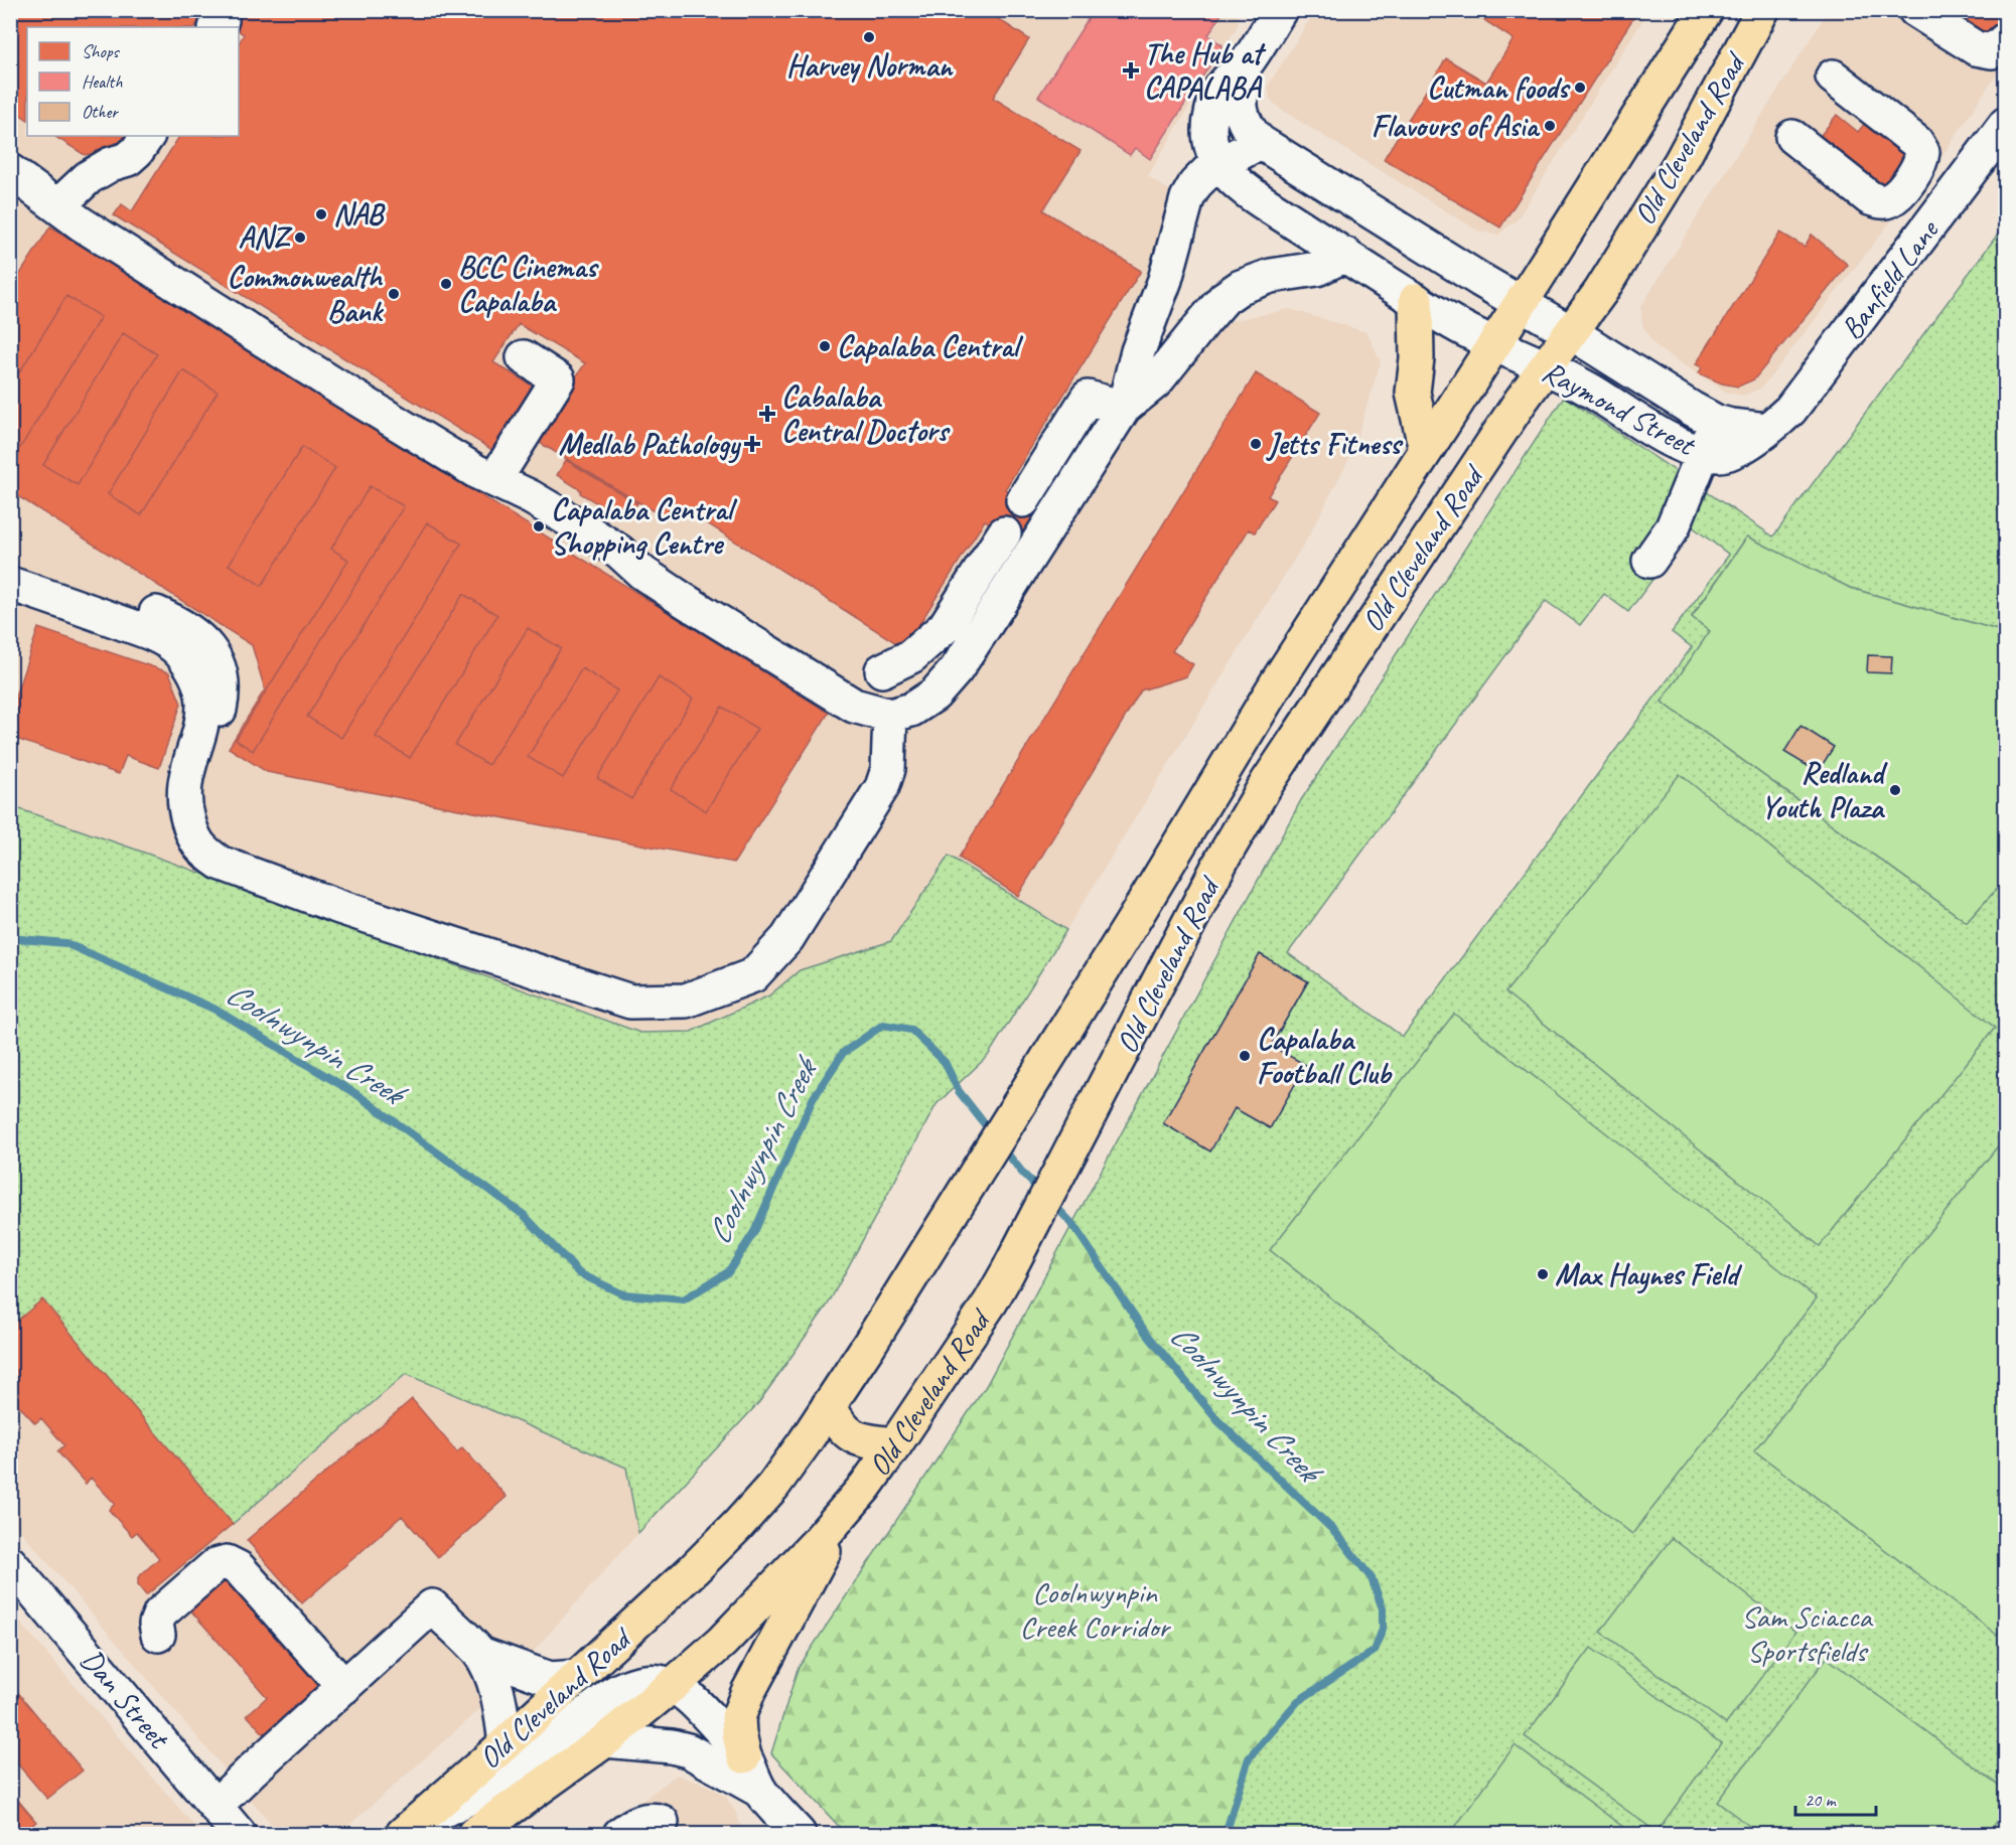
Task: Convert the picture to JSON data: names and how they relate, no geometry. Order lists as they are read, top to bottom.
{
  "streets": {
    "main road": ["Old Cleveland Road"],
    "street": ["Banfield Lane", "Raymond Street", "Dan Street"]
  },
  "crossings": [
    ["Old Cleveland Road", "Raymond Street"],
    ["Banfield Lane", "Raymond Street"]
  ],
  "water": ["Coolnwynpin Creek"],
  "parks": ["Coolnwynpin Creek Corridor", "Sam Sciacca Sportsfields"],
  "places": {
    "other": [
      "Harvey Norman",
      "Cutman foods",
      "Flavours of Asia",
      "NAB",
      "ANZ",
      "BCC Cinemas Capalaba",
      "Commonwealth Bank",
      "Capalaba Central",
      "Jetts Fitness",
      "Capalaba Central Shopping Centre",
      "Redland Youth Plaza",
      "Capalaba Football Club",
      "Max Haynes Field"
    ],
    "health": ["The Hub at CAPALABA", "Cabalaba Central Doctors", "Medlab Pathology"]
  },
  "legend": ["Shops", "Health", "Other"],
  "scale_bar": "20 m"
}
